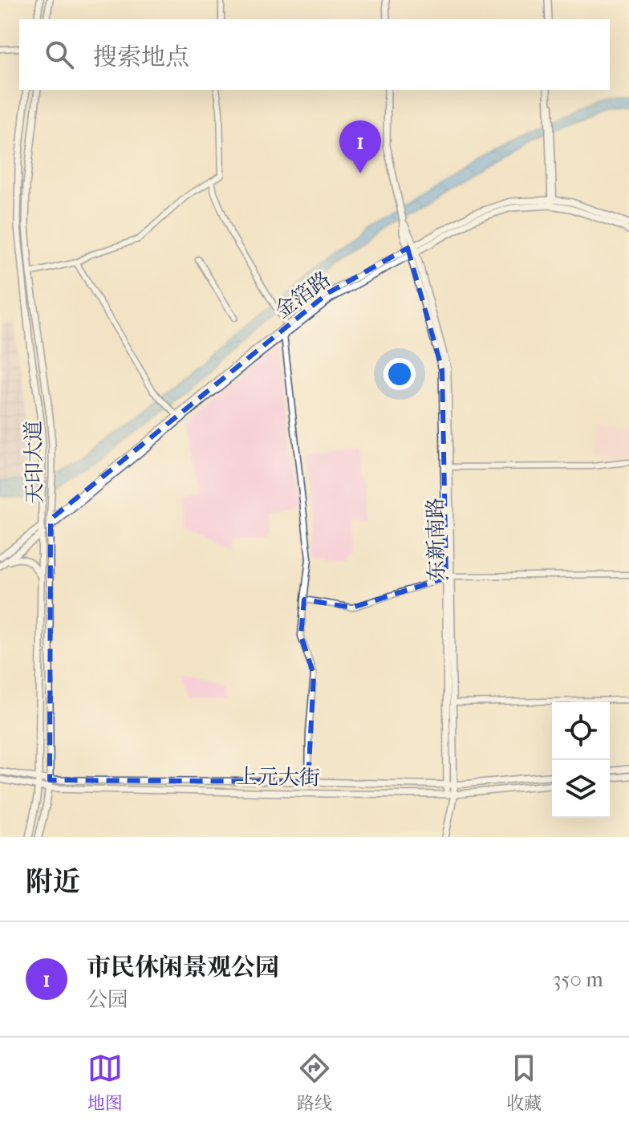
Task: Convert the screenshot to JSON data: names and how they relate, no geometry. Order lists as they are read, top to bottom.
{
  "streets": {
    "main road": [
      "金箔路",
      "天印大道",
      "东新南路",
      "上元大街"
    ]
  },
  "crossings": [
    ["金箔路", "天印大道"],
    ["金箔路", "东新南路"],
    ["天印大道", "上元大街"],
    ["东新南路", "上元大街"]
  ],
  "page": {
    "search": "搜索地点",
    "pins": "1",
    "heading": "附近",
    "list": [
      {
        "mark": "1",
        "name": "市民休闲景观公园",
        "note": "公园",
        "value": "350 m"
      }
    ],
    "nav": ["地图", "路线", "收藏"]
  }
}
